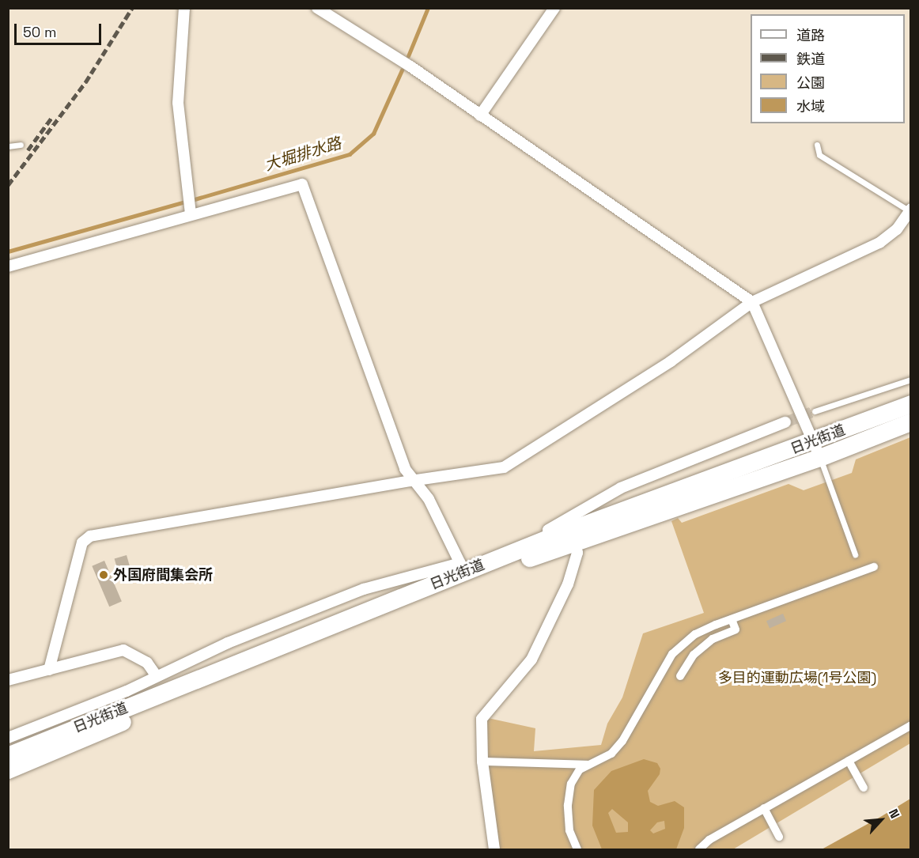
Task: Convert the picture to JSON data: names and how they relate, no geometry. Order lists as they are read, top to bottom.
{
  "streets": {
    "highway": ["日光街道"]
  },
  "water": ["大堀排水路"],
  "parks": ["多目的運動広場(1号公園)"],
  "places": ["外国府間集会所"],
  "legend": [
    "道路",
    "鉄道",
    "公園",
    "水域"
  ],
  "scale_bar": "50 m",
  "north": "top right"
}
